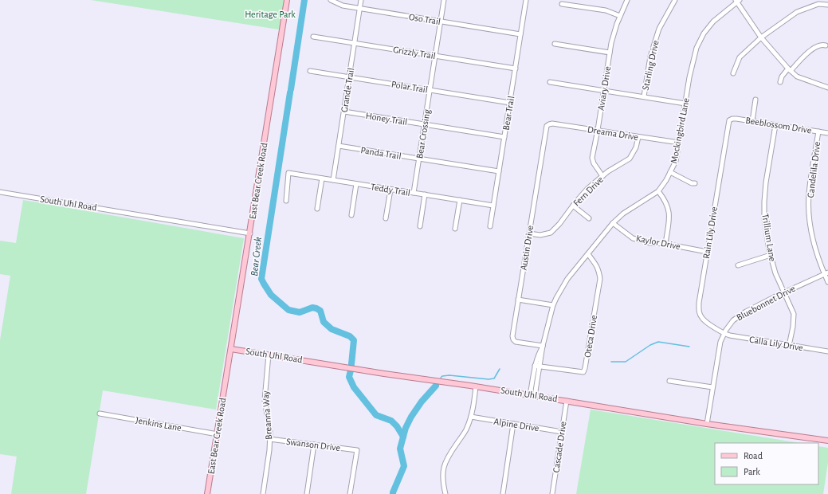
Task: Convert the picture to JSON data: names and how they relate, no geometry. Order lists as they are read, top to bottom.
{
  "streets": {
    "main road": ["East Bear Creek Road", "South Uhl Road"],
    "street": [
      "Oso Trail",
      "Grizzly Trail",
      "Starling Drive",
      "Polar Trail",
      "Aviary Drive",
      "Grande Trail",
      "Bear Trail",
      "Honey Trail",
      "Beeblossom Drive",
      "Mockingbird Lane",
      "Dreama Drive",
      "Bear Crossing",
      "Panda Trail",
      "Candelila Drive",
      "Teddy Trail",
      "Fern Drive",
      "Rain Lily Drive",
      "Trillium Lane",
      "Kaylor Drive",
      "Austin Drive",
      "Bluebonnet Drive",
      "Oteca Drive",
      "Calla Lily Drive",
      "Breanna Way",
      "Jenkins Lane",
      "Alpine Drive",
      "Swanson Drive",
      "Cascade Drive"
    ]
  },
  "crossings": [
    ["Oso Trail", "Grande Trail"],
    ["Oso Trail", "Bear Trail"],
    ["Oso Trail", "Bear Crossing"],
    ["Grizzly Trail", "Grande Trail"],
    ["Grizzly Trail", "Bear Trail"],
    ["Grizzly Trail", "Bear Crossing"],
    ["Polar Trail", "Grande Trail"],
    ["Polar Trail", "Bear Trail"],
    ["Polar Trail", "Bear Crossing"],
    ["Aviary Drive", "Dreama Drive"],
    ["Aviary Drive", "Fern Drive"],
    ["Grande Trail", "Honey Trail"],
    ["Grande Trail", "Panda Trail"],
    ["Grande Trail", "Teddy Trail"],
    ["Bear Trail", "Honey Trail"],
    ["Bear Trail", "Panda Trail"],
    ["Bear Trail", "Teddy Trail"],
    ["Honey Trail", "Bear Crossing"],
    ["Beeblossom Drive", "Candelila Drive"],
    ["Beeblossom Drive", "Rain Lily Drive"],
    ["Beeblossom Drive", "Trillium Lane"],
    ["Mockingbird Lane", "Dreama Drive"],
    ["Mockingbird Lane", "South Uhl Road"],
    ["Mockingbird Lane", "Kaylor Drive"],
    ["Mockingbird Lane", "Austin Drive"],
    ["Mockingbird Lane", "Oteca Drive"],
    ["Dreama Drive", "Fern Drive"],
    ["Dreama Drive", "Austin Drive"],
    ["Bear Crossing", "Panda Trail"],
    ["Bear Crossing", "Teddy Trail"],
    ["Candelila Drive", "Bluebonnet Drive"],
    ["East Bear Creek Road", "South Uhl Road"],
    ["East Bear Creek Road", "Jenkins Lane"],
    ["Fern Drive", "Austin Drive"],
    ["South Uhl Road", "Bluebonnet Drive"],
    ["South Uhl Road", "Breanna Way"],
    ["South Uhl Road", "Cascade Drive"],
    ["Rain Lily Drive", "Kaylor Drive"],
    ["Rain Lily Drive", "Bluebonnet Drive"],
    ["Rain Lily Drive", "Calla Lily Drive"],
    ["Trillium Lane", "Bluebonnet Drive"],
    ["Trillium Lane", "Calla Lily Drive"],
    ["Bluebonnet Drive", "Calla Lily Drive"],
    ["Breanna Way", "Swanson Drive"],
    ["Alpine Drive", "Cascade Drive"]
  ],
  "water": ["Bear Creek"],
  "parks": ["Heritage Park"],
  "legend": ["Road", "Park"]
}
